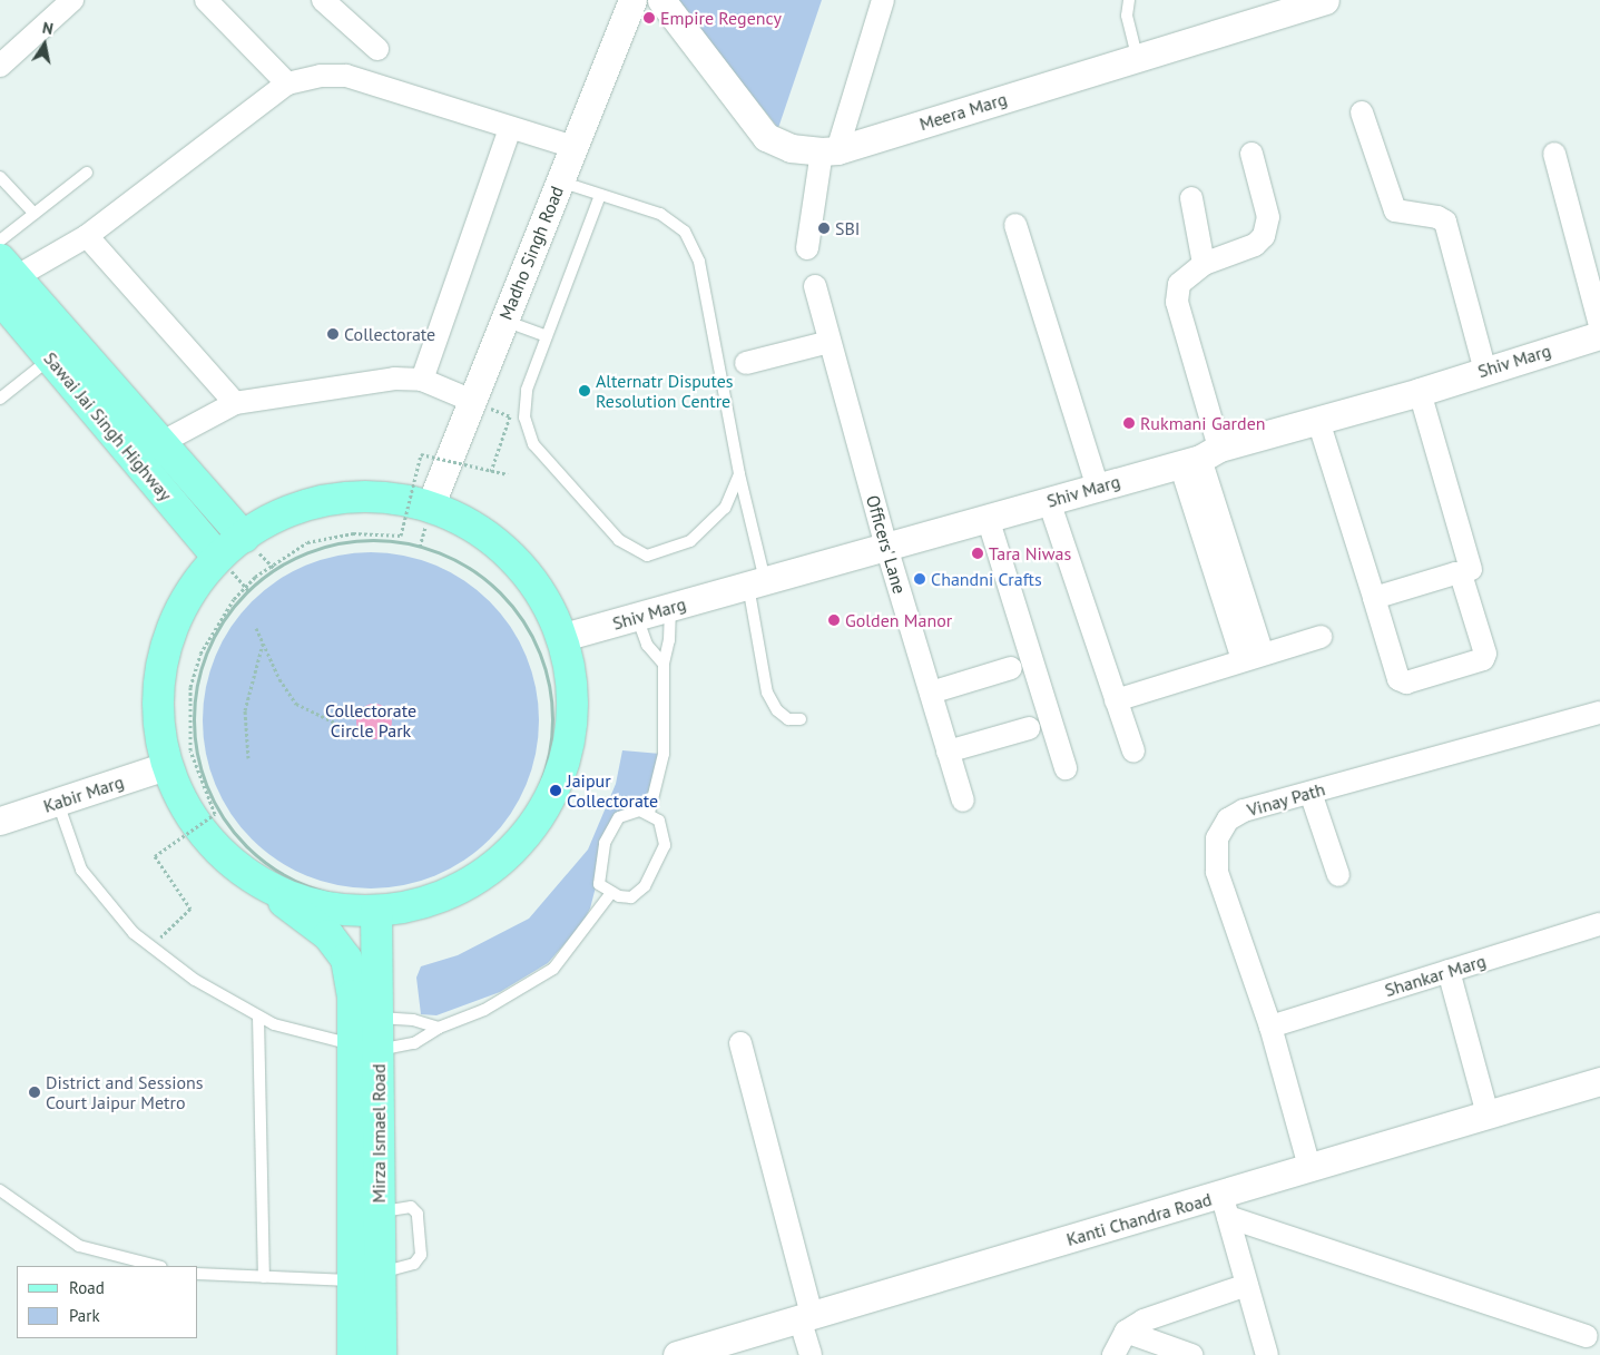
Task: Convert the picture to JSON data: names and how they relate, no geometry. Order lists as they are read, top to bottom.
{
  "streets": {
    "main road": ["Sawai Jai Singh Highway", "Mirza Ismael Road"],
    "street": [
      "Meera Marg",
      "Madho Singh Road",
      "Shiv Marg",
      "Officers' Lane",
      "Kabir Marg",
      "Vinay Path",
      "Shankar Marg",
      "Kanti Chandra Road"
    ]
  },
  "crossings": [
    ["Shiv Marg", "Officers' Lane"],
    ["Vinay Path", "Shankar Marg"],
    ["Vinay Path", "Kanti Chandra Road"]
  ],
  "parks": ["Collectorate Circle Park"],
  "places": [
    "Empire Regency",
    "SBI",
    "Collectorate",
    "Alternatr Disputes Resolution Centre",
    "Rukmani Garden",
    "Tara Niwas",
    "Chandni Crafts",
    "Golden Manor",
    "Jaipur Collectorate",
    "District and Sessions Court Jaipur Metro"
  ],
  "legend": ["Road", "Park"],
  "north": "top"
}
